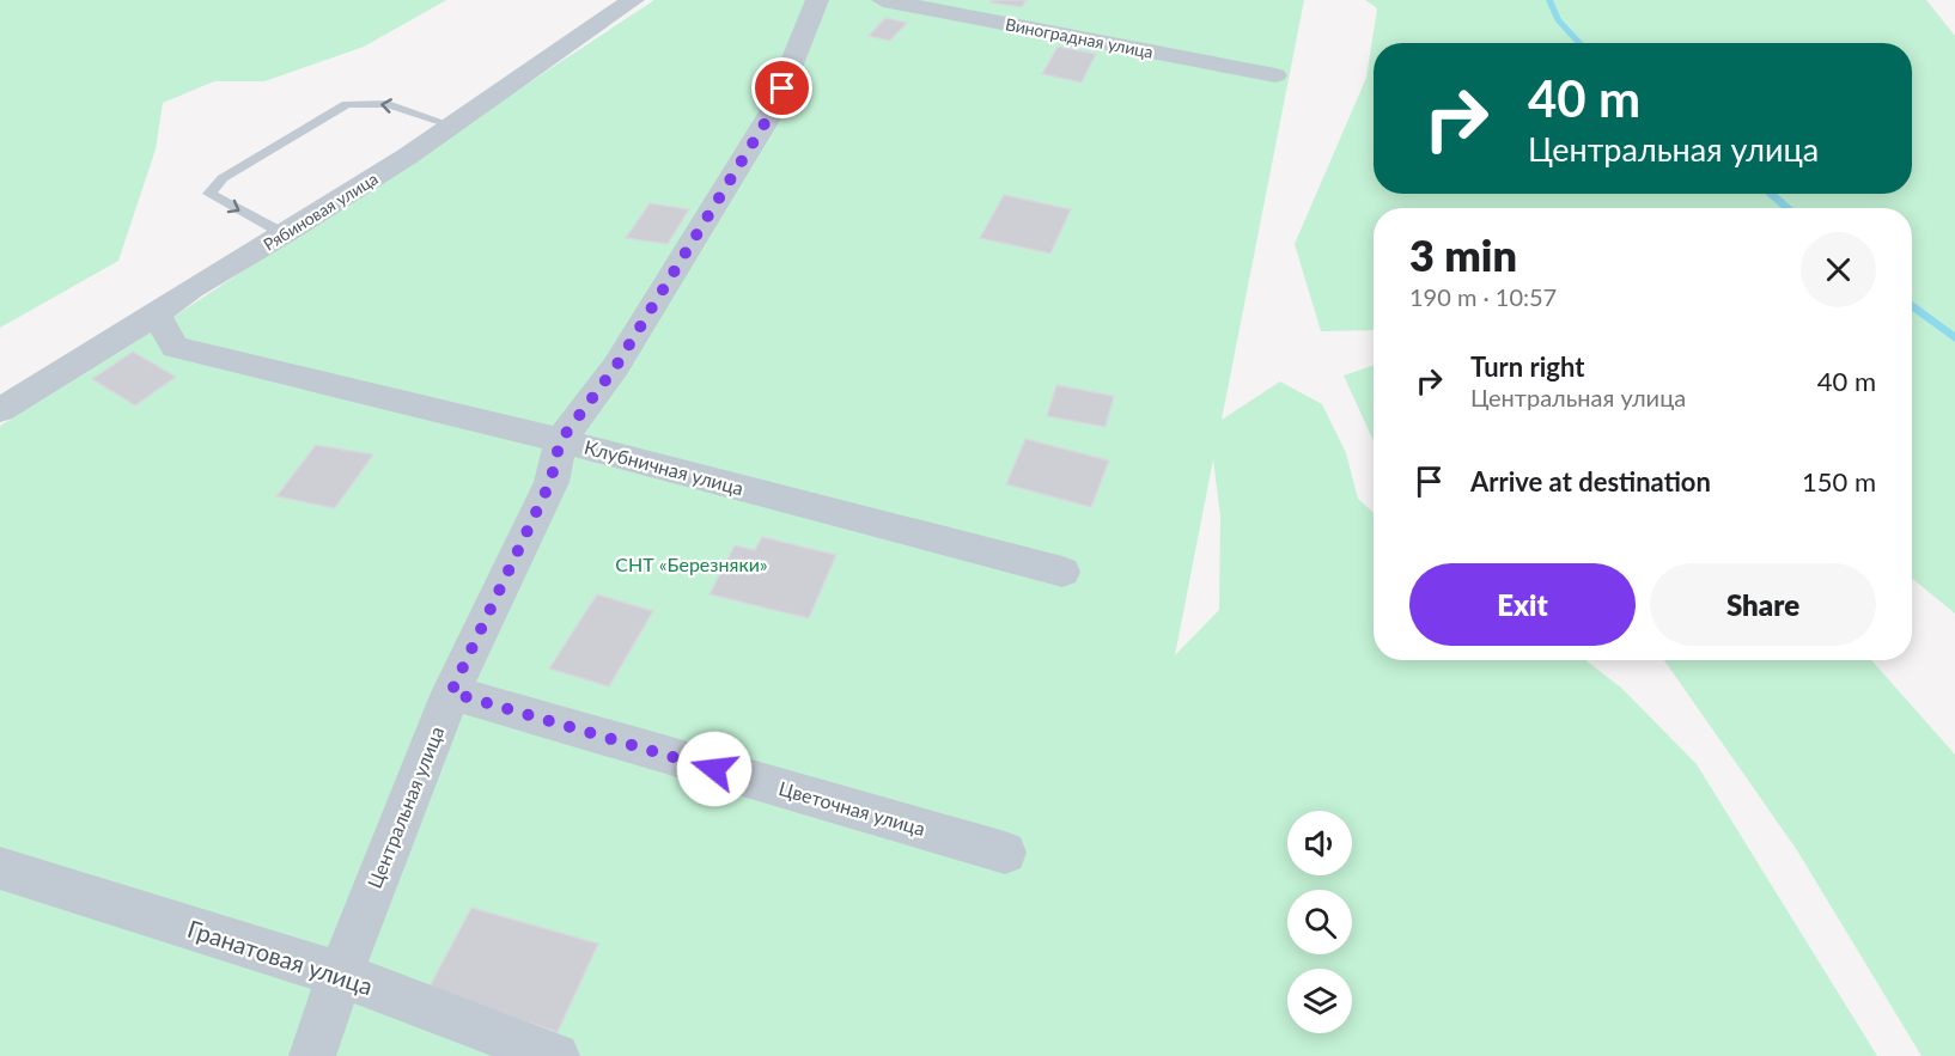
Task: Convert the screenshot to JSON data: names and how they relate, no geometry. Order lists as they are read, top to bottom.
{
  "streets": {
    "street": [
      "Виноградная улица",
      "Рябиновая улица",
      "Клубничная улица",
      "Центральная улица",
      "Цветочная улица",
      "Гранатовая улица"
    ]
  },
  "crossings": [
    ["Рябиновая улица", "Клубничная улица"],
    ["Клубничная улица", "Центральная улица"],
    ["Центральная улица", "Цветочная улица"],
    ["Центральная улица", "Гранатовая улица"]
  ],
  "parks": ["СНТ «Березняки»"],
  "page": {
    "turn": ["40 m", "Центральная улица"],
    "heading": ["3 min", "190 m · 10:57"],
    "list": [
      {
        "name": "Turn right",
        "note": "Центральная улица",
        "value": "40 m"
      },
      {
        "name": "Arrive at destination",
        "value": "150 m"
      }
    ],
    "buttons": ["Exit", "Share"]
  }
}
